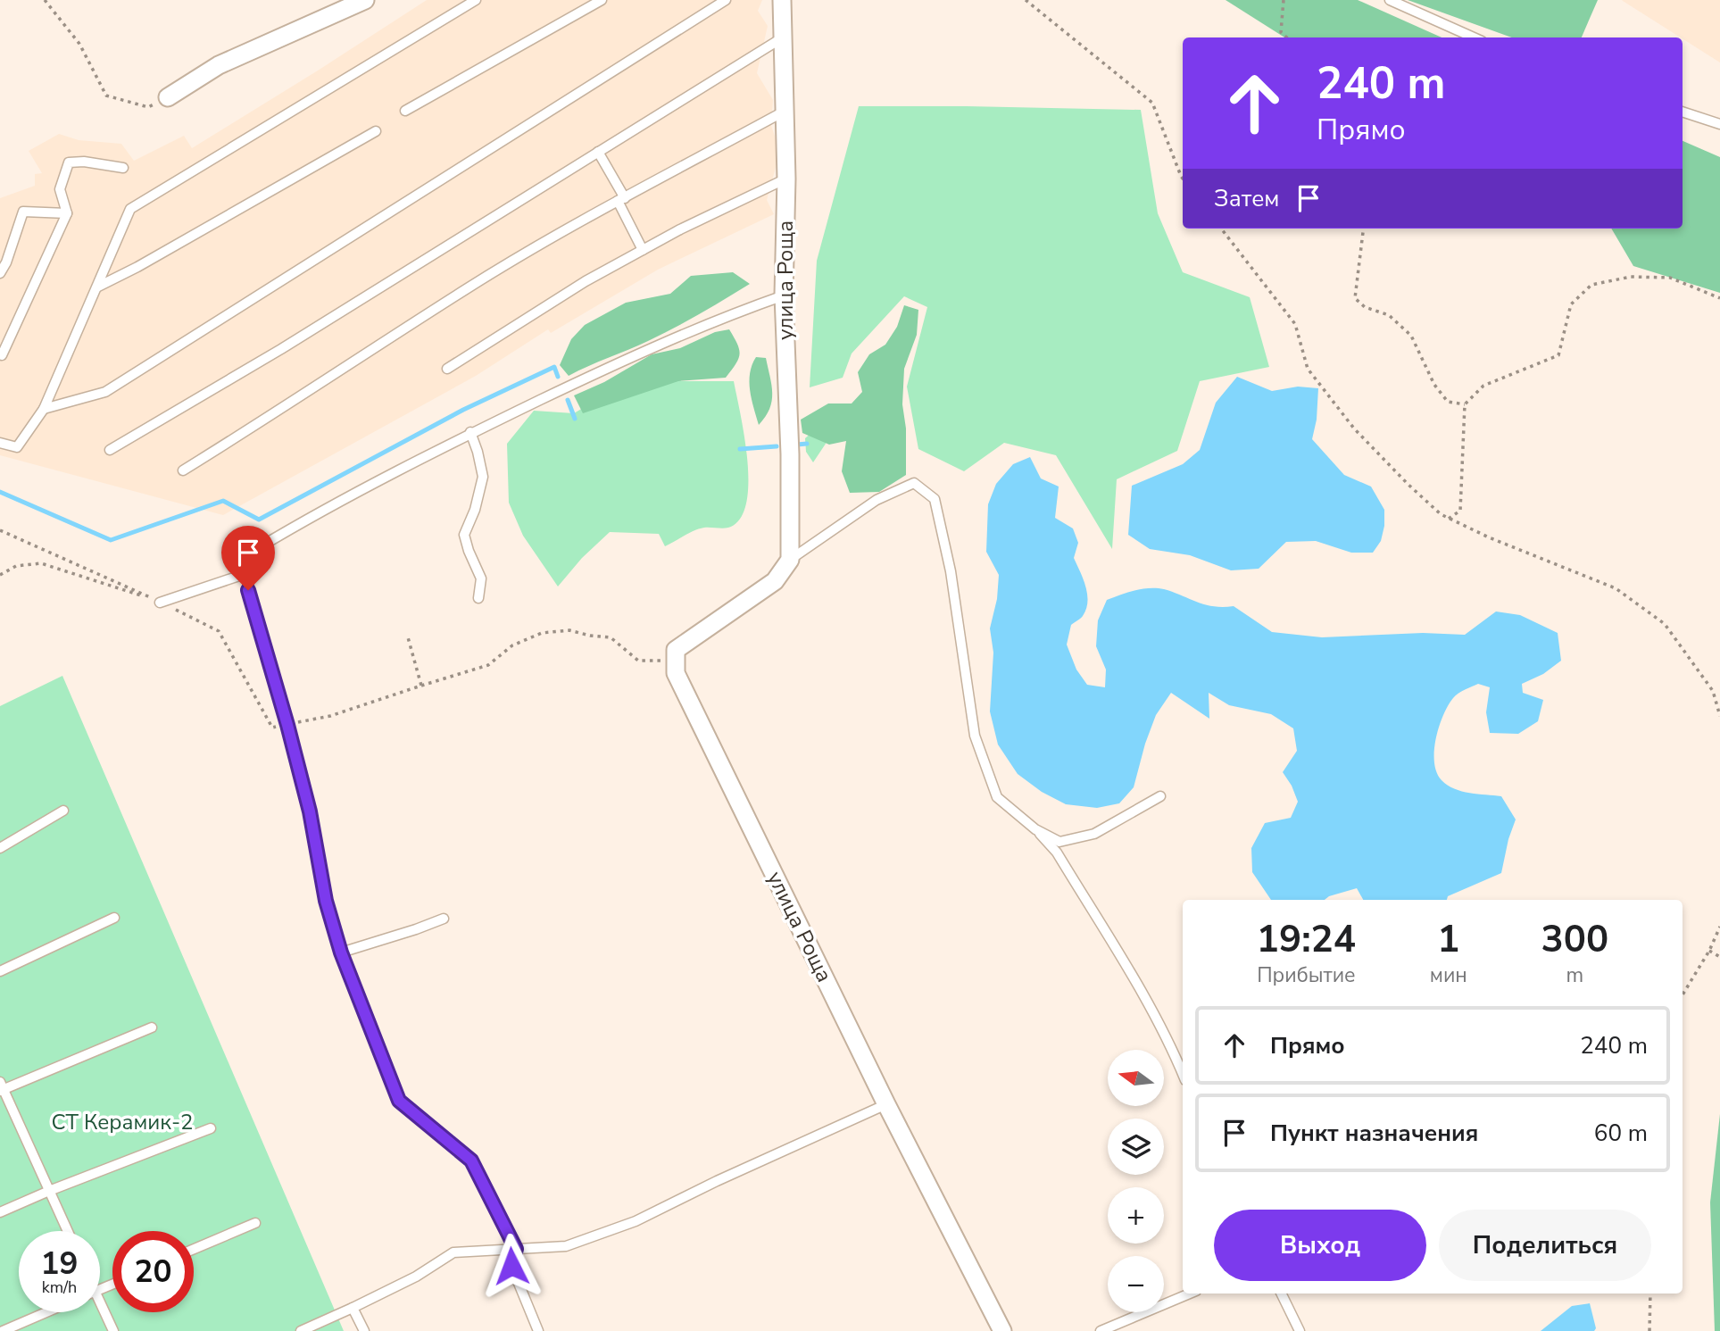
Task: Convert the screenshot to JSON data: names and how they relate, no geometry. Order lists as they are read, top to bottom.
{
  "streets": {
    "street": ["улица Роща"]
  },
  "parks": ["СТ Керамик-2"],
  "north": "left",
  "page": {
    "turn": ["240 m", "Прямо"],
    "then": "Затем",
    "eta": [
      "19:24",
      "Прибытие",
      "1",
      "мин",
      "300",
      "m"
    ],
    "list": [
      {
        "name": "Прямо",
        "value": "240 m"
      },
      {
        "name": "Пункт назначения",
        "value": "60 m"
      }
    ],
    "map_buttons": ["+", "−"],
    "buttons": ["Выход", "Поделиться"],
    "speed": "19 km/h",
    "limit": "20"
  }
}
